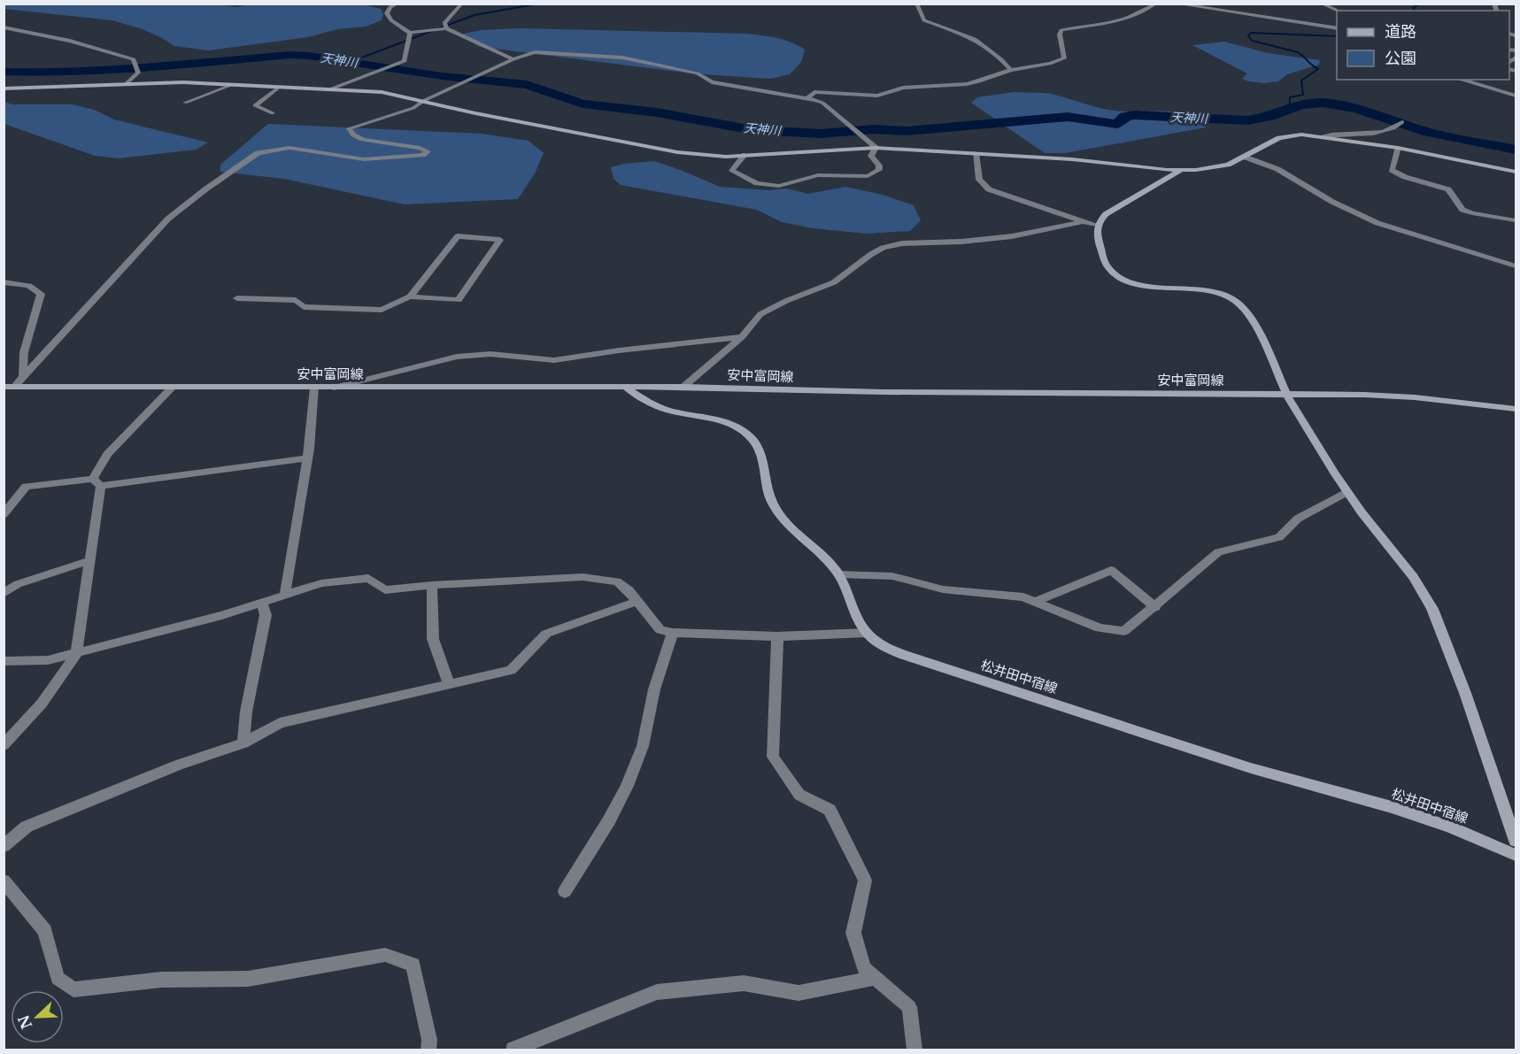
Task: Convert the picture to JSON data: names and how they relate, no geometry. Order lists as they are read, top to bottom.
{
  "streets": {
    "street": ["安中富岡線", "松井田中宿線"]
  },
  "crossings": [
    ["安中富岡線", "松井田中宿線"]
  ],
  "water": ["天神川"],
  "legend": ["道路", "公園"],
  "north": "bottom left"
}
